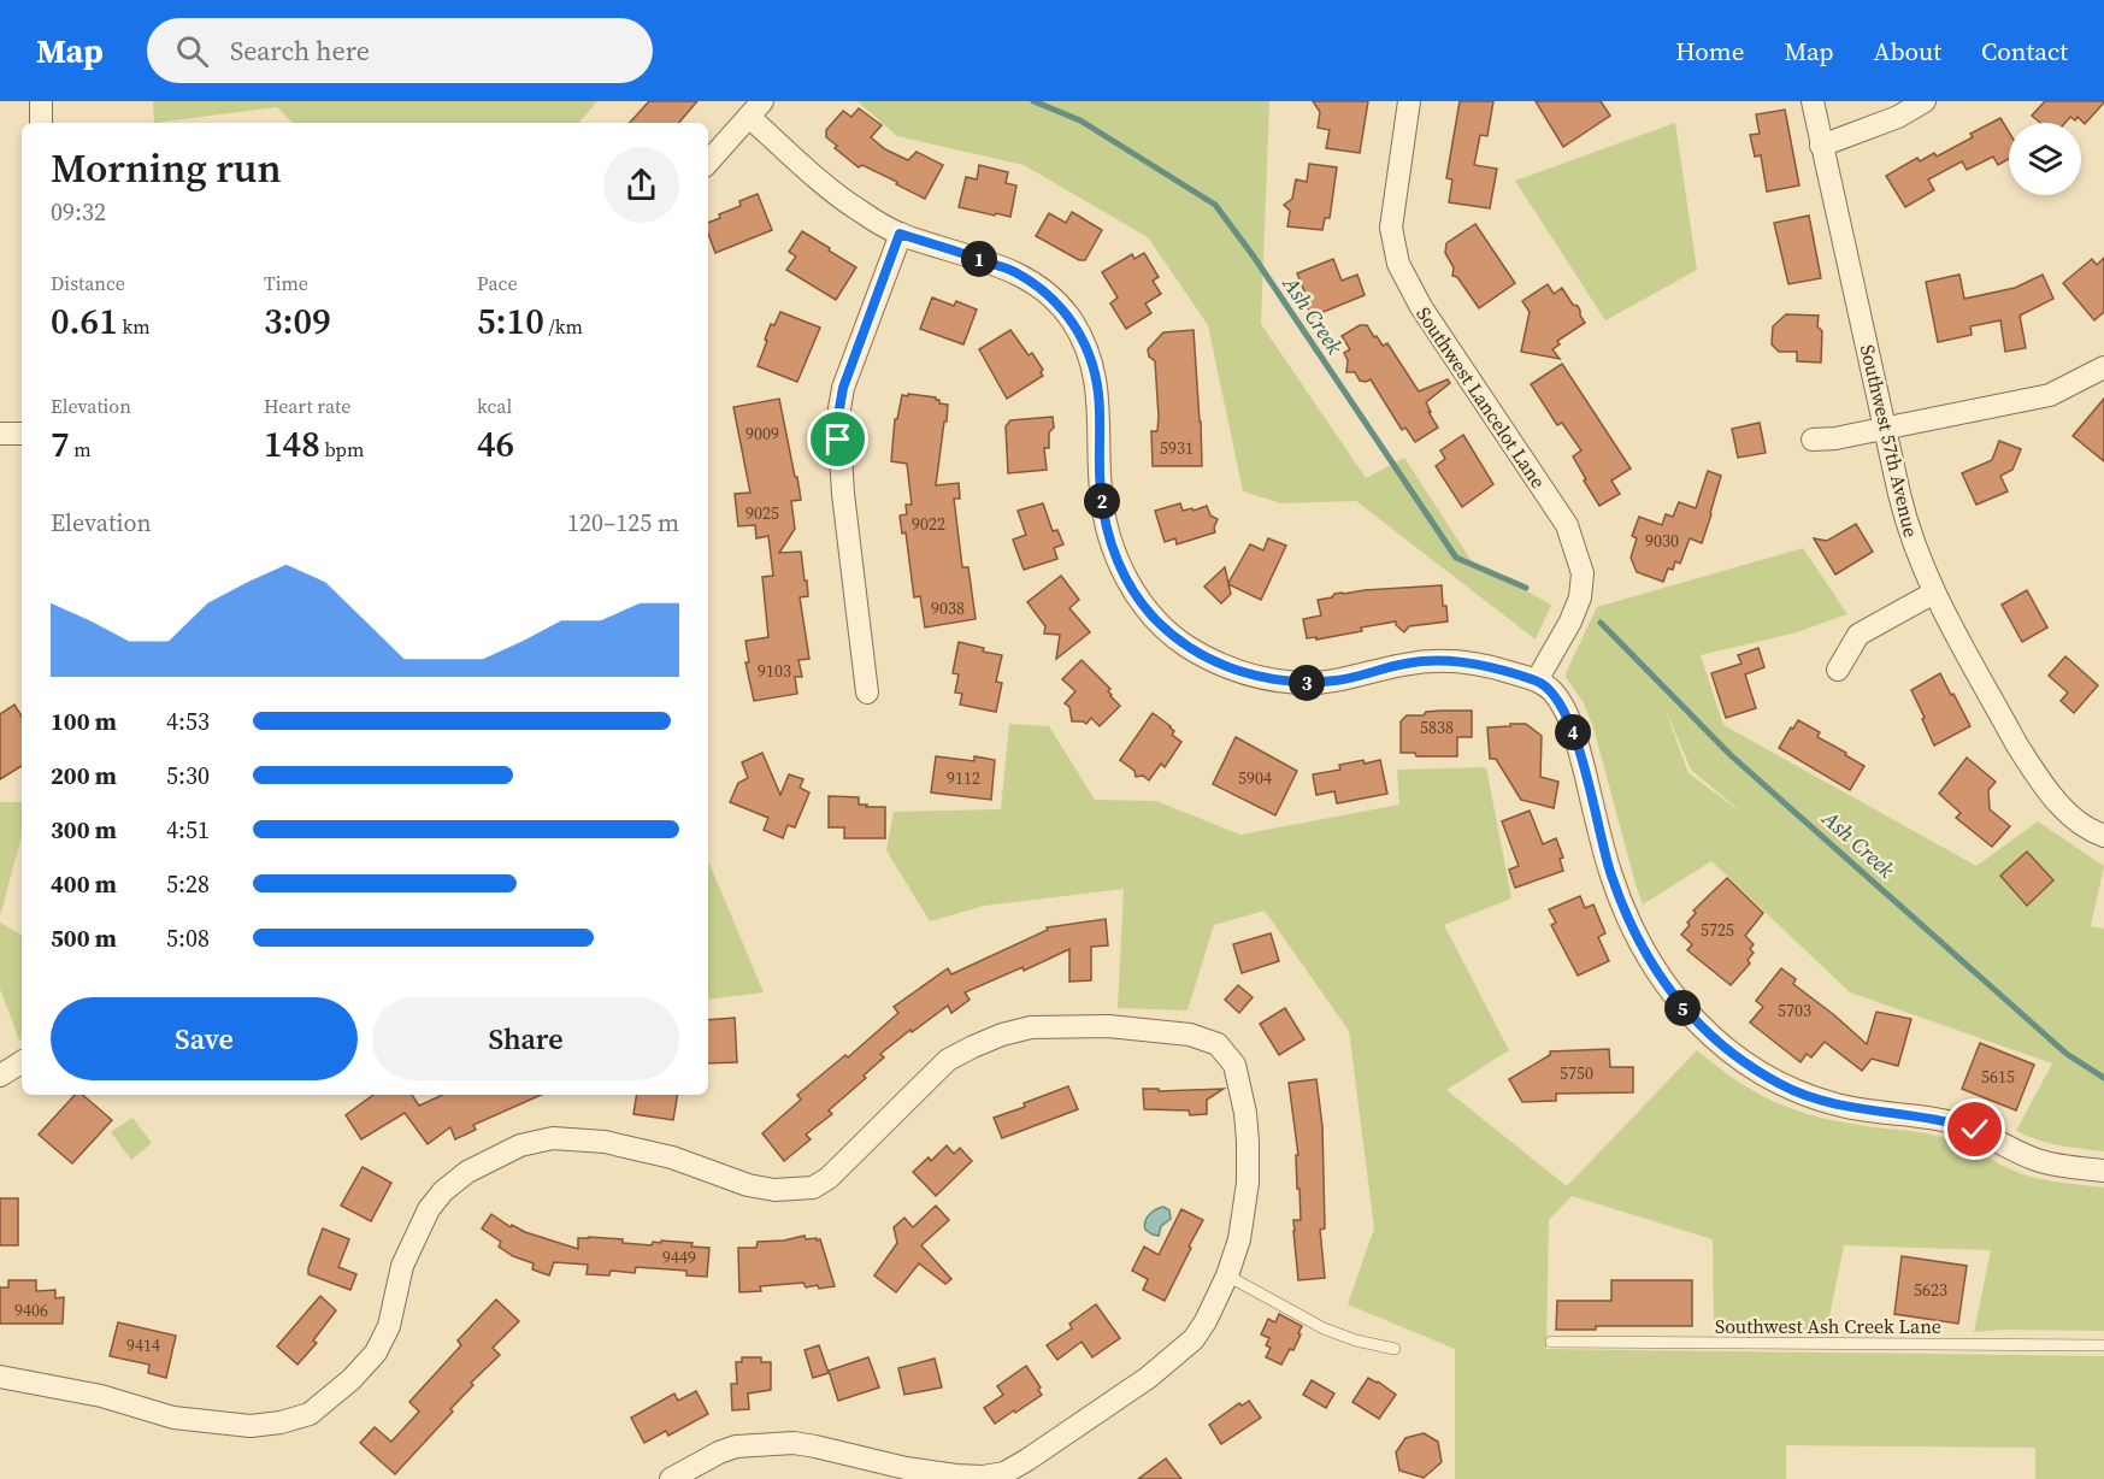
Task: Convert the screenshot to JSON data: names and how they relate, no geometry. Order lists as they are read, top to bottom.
{
  "streets": {
    "street": ["Southwest Lancelot Lane", "Southwest 57th Avenue"],
    "lane": ["Southwest Ash Creek Lane"]
  },
  "water": ["Ash Creek"],
  "house_numbers": [
    "9009",
    "5931",
    "9025",
    "9022",
    "9030",
    "9038",
    "9103",
    "5838",
    "9112",
    "5904",
    "5725",
    "5703",
    "5750",
    "5615",
    "9449",
    "5623",
    "9406",
    "9414"
  ],
  "page": {
    "header": "Map",
    "search": "Search here",
    "nav": [
      "Home",
      "Map",
      "About",
      "Contact"
    ],
    "heading": ["Morning run", "09:32"],
    "pins": [
      "1",
      "2",
      "3",
      "4",
      "5"
    ],
    "stats": [
      ["Distance", "0.61 km"],
      ["Time", "3:09"],
      ["Pace", "5:10 /km"],
      ["Elevation", "7 m"],
      ["Heart rate", "148 bpm"],
      ["kcal", "46"]
    ],
    "chart": ["Elevation", "120–125 m"],
    "list": [
      {
        "name": "100 m",
        "note": "4:53"
      },
      {
        "name": "200 m",
        "note": "5:30"
      },
      {
        "name": "300 m",
        "note": "4:51"
      },
      {
        "name": "400 m",
        "note": "5:28"
      },
      {
        "name": "500 m",
        "note": "5:08"
      }
    ],
    "buttons": ["Save", "Share"]
  }
}
